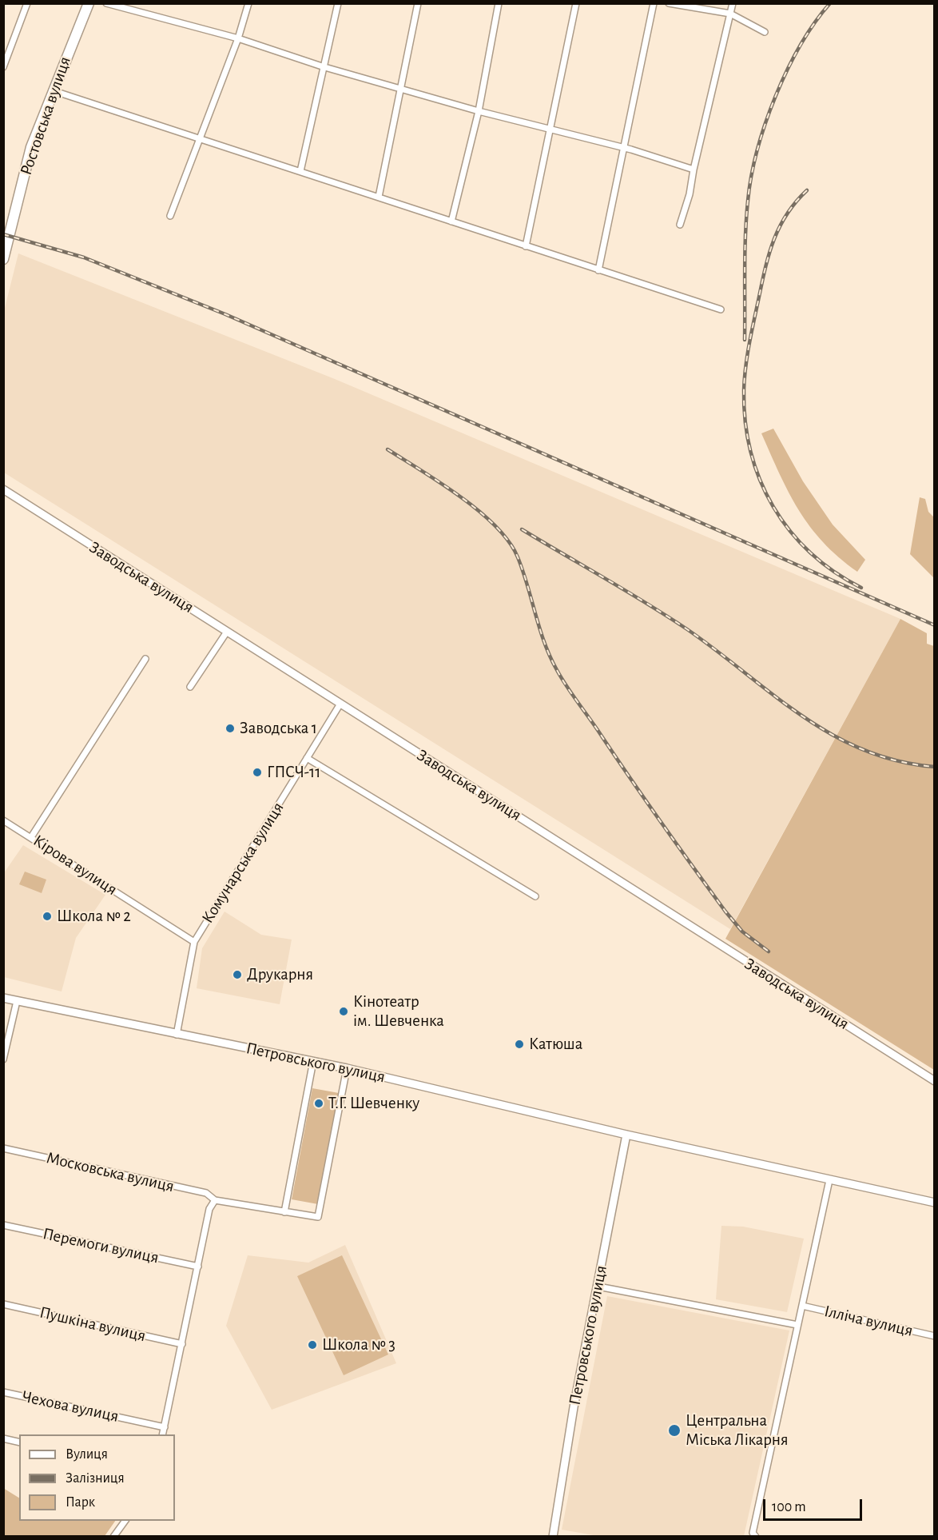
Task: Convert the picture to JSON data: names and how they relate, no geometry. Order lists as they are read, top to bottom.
{
  "streets": {
    "highway": ["Ростовська вулиця"],
    "main road": ["Заводська вулиця", "Петровського вулиця"],
    "street": [
      "Комунарська вулиця",
      "Кірова вулиця",
      "Московська вулиця",
      "Перемоги вулиця",
      "Ілліча вулиця",
      "Пушкіна вулиця",
      "Чехова вулиця"
    ]
  },
  "crossings": [
    ["Заводська вулиця", "Комунарська вулиця"],
    ["Комунарська вулиця", "Кірова вулиця"],
    ["Комунарська вулиця", "Петровського вулиця"],
    ["Петровського вулиця", "Московська вулиця"],
    ["Петровського вулиця", "Ілліча вулиця"]
  ],
  "places": [
    "Заводська 1",
    "ГПСЧ-11",
    "Школа № 2",
    "Друкарня",
    "Кінотеатр ім. Шевченка",
    "Катюша",
    "Т.Г. Шевченку",
    "Школа № 3",
    "Центральна Міська Лікарня"
  ],
  "legend": ["Вулиця", "Залізниця", "Парк"],
  "scale_bar": "100 m"
}
